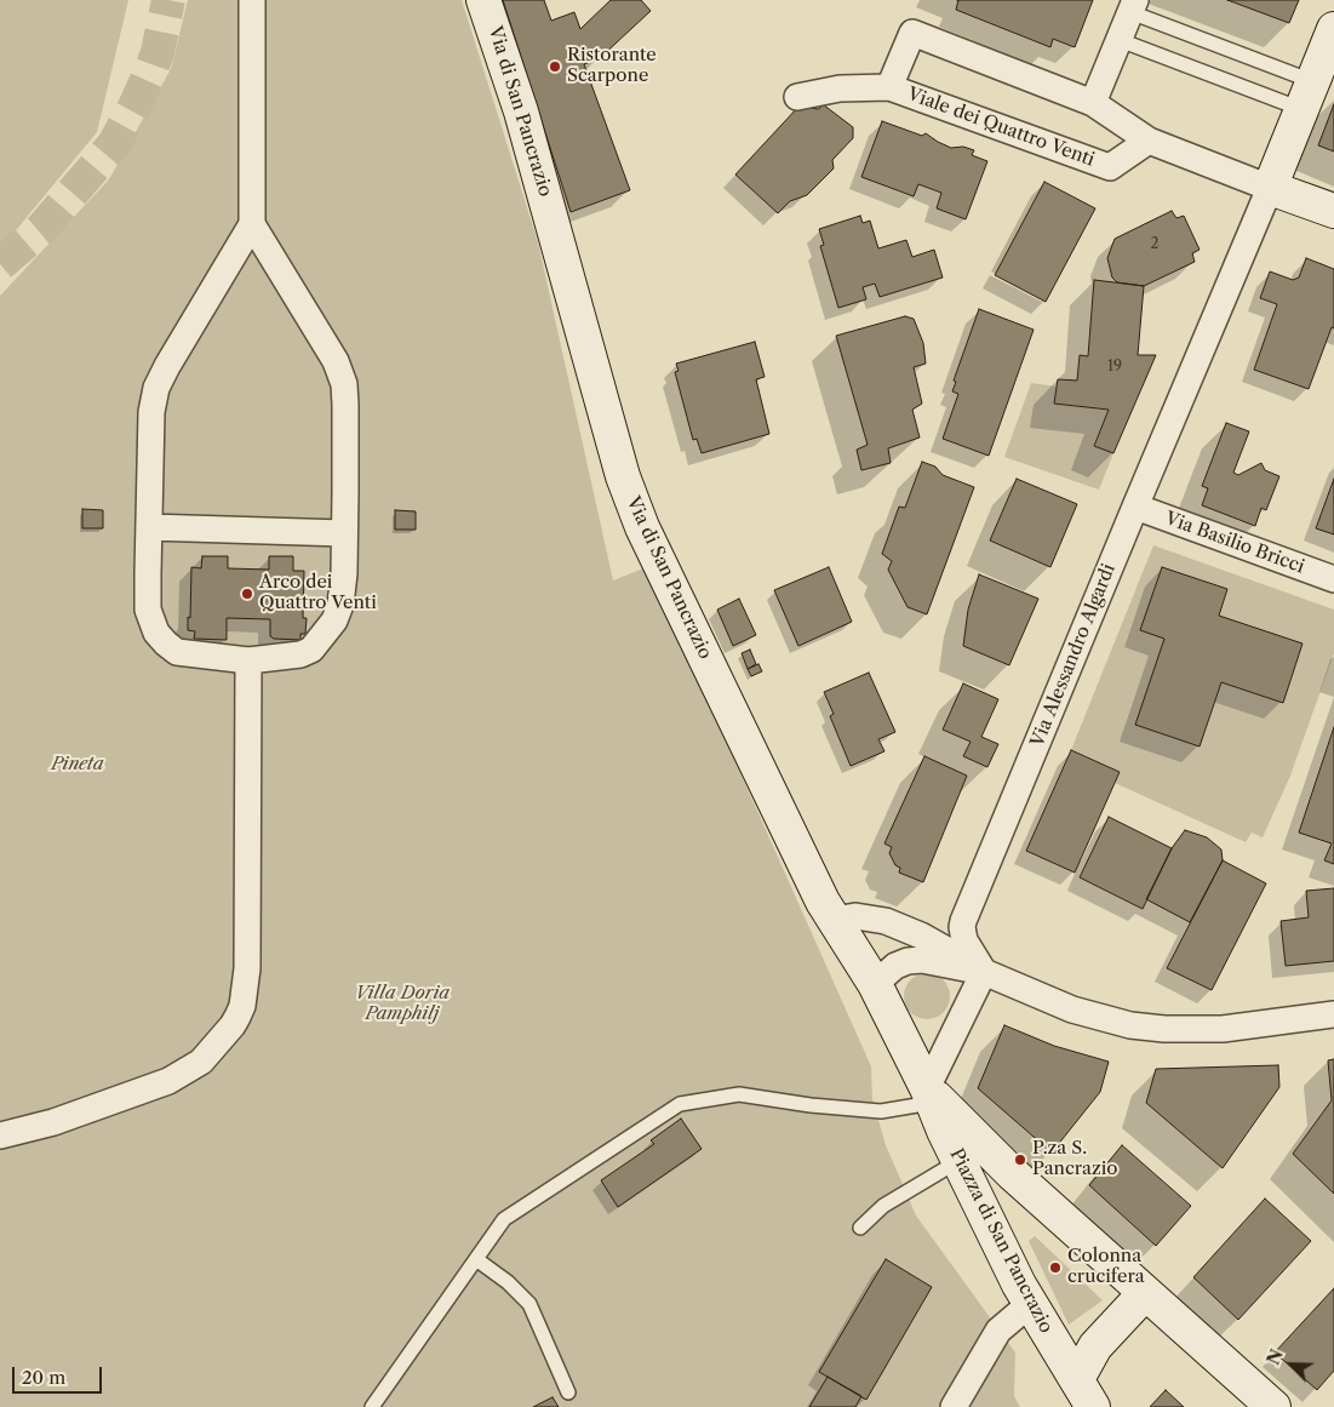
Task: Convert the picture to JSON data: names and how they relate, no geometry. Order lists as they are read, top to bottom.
{
  "streets": {
    "street": [
      "Via di San Pancrazio",
      "Viale dei Quattro Venti",
      "Via Basilio Bricci",
      "Via Alessandro Algardi",
      "Piazza di San Pancrazio"
    ]
  },
  "crossings": [
    ["Via di San Pancrazio", "Piazza di San Pancrazio"],
    ["Via Basilio Bricci", "Via Alessandro Algardi"]
  ],
  "parks": ["Pineta", "Villa Doria Pamphilj"],
  "places": [
    "Ristorante Scarpone",
    "Arco dei Quattro Venti",
    "P.za S. Pancrazio",
    "Colonna crucifera"
  ],
  "house_numbers": ["2", "19"],
  "scale_bar": "20 m",
  "north": "top left"
}
